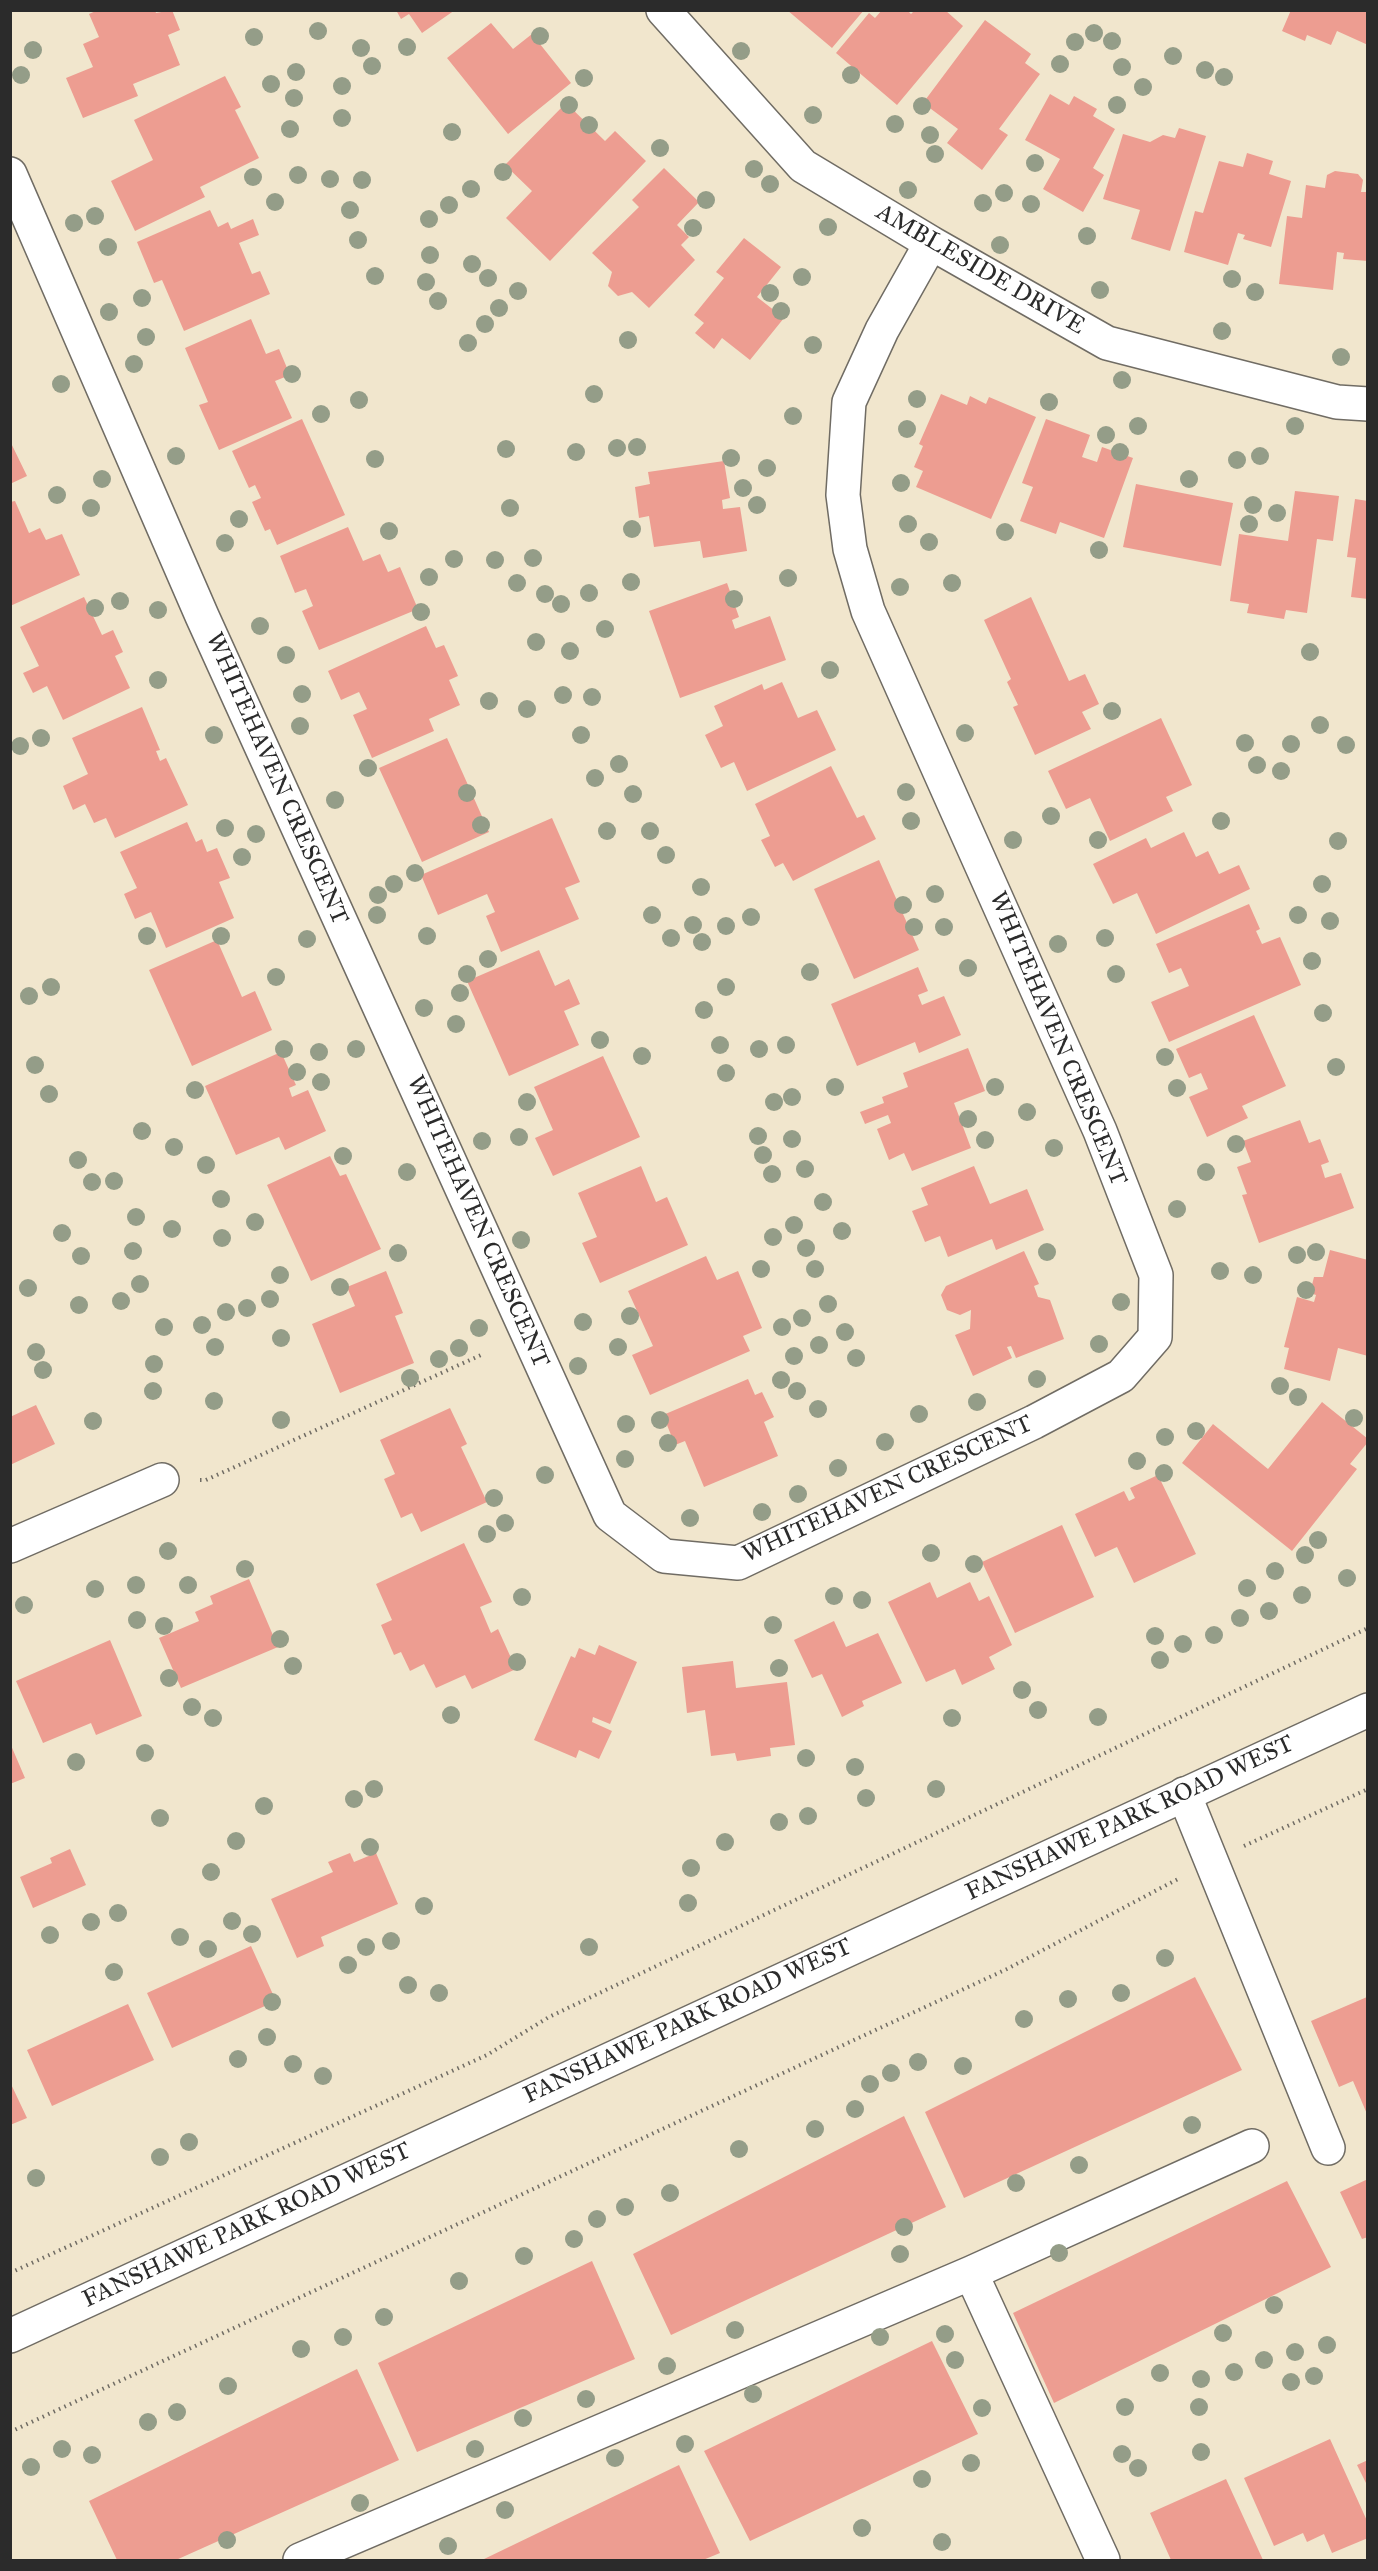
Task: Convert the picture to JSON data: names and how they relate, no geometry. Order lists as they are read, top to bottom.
{
  "streets": {
    "street": ["AMBLESIDE DRIVE", "WHITEHAVEN CRESCENT", "FANSHAWE PARK ROAD WEST"]
  },
  "crossings": [
    ["AMBLESIDE DRIVE", "WHITEHAVEN CRESCENT"]
  ]
}
